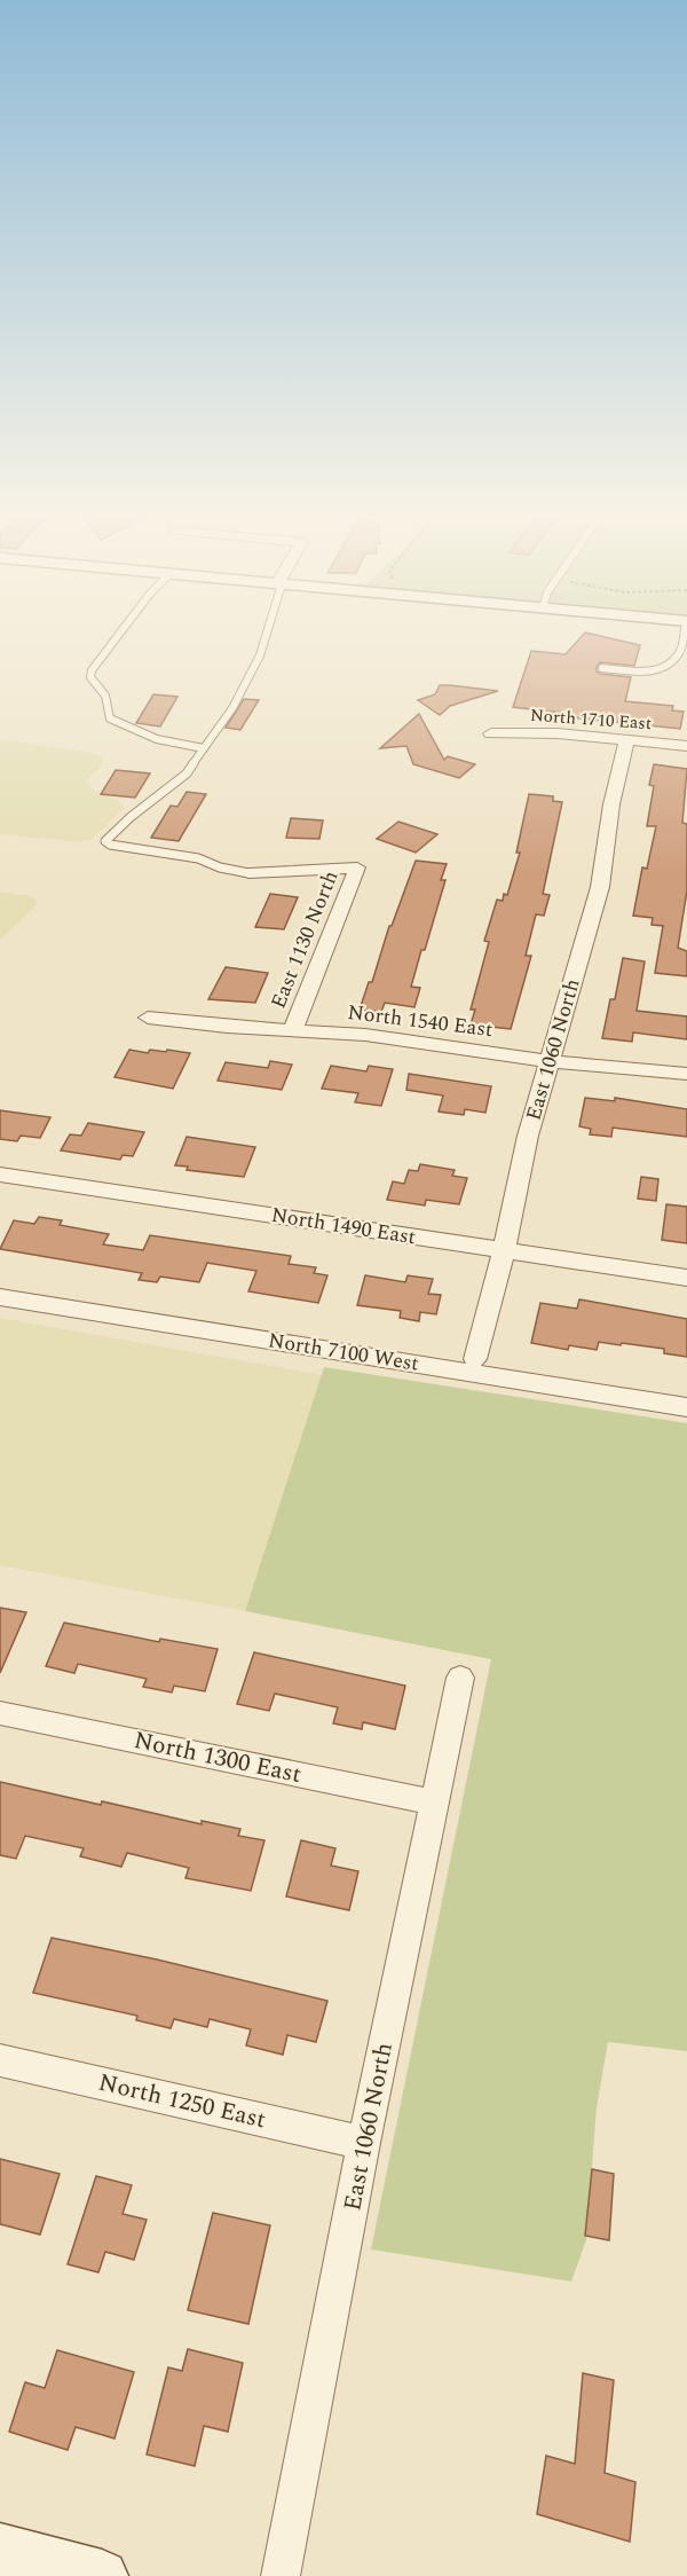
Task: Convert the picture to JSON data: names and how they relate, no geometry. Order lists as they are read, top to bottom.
{
  "streets": {
    "street": [
      "North 1710 East",
      "East 1130 North",
      "North 1540 East",
      "East 1060 North",
      "North 1490 East",
      "North 7100 West",
      "North 1300 East",
      "North 1250 East"
    ]
  },
  "crossings": [
    ["North 1710 East", "East 1060 North"],
    ["East 1130 North", "North 1540 East"],
    ["North 1540 East", "East 1060 North"],
    ["East 1060 North", "North 1490 East"],
    ["East 1060 North", "North 1300 East"],
    ["East 1060 North", "North 1250 East"]
  ]
}
